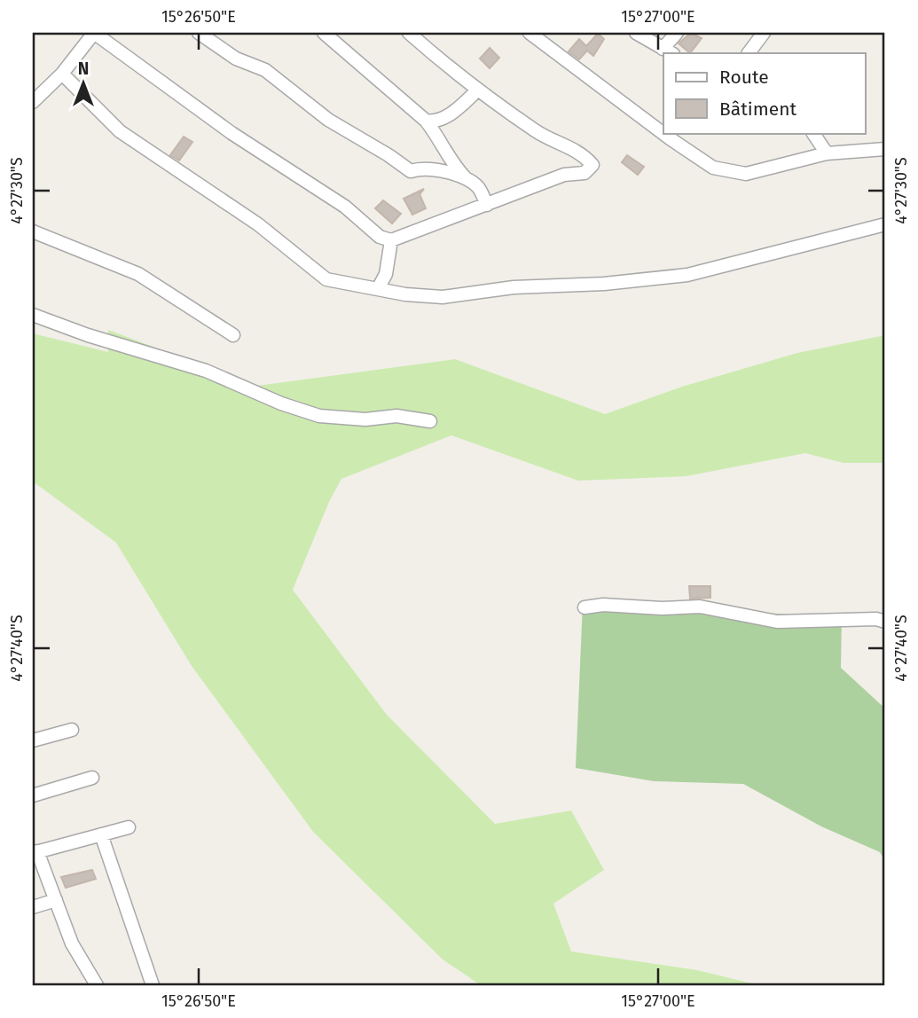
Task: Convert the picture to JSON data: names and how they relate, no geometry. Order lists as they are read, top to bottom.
{
  "legend": ["Route", "Bâtiment"],
  "north": "top",
  "coordinates": [
    "15°26'50\"E",
    "15°27'00\"E",
    "4°27'30\"S",
    "4°27'40\"S"
  ]
}
